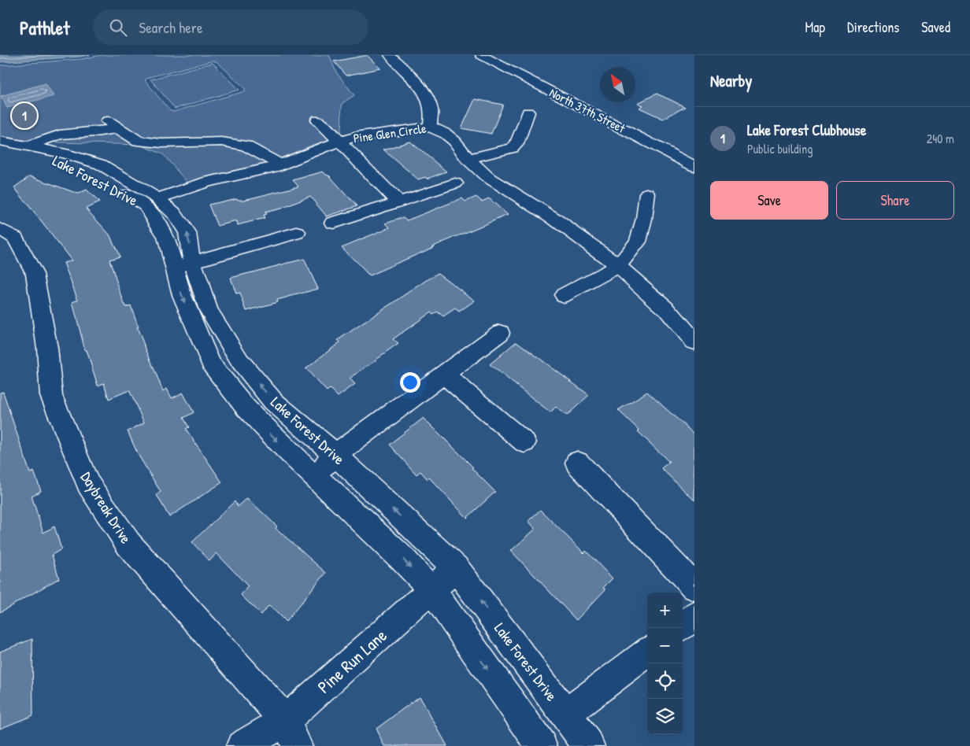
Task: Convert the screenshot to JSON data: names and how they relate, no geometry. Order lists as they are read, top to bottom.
{
  "streets": {
    "street": [
      "North 37th Street",
      "Pine Glen Circle",
      "Lake Forest Drive",
      "Daybreak Drive",
      "Pine Run Lane"
    ]
  },
  "crossings": [
    ["Pine Glen Circle", "Lake Forest Drive"],
    ["Lake Forest Drive", "Pine Run Lane"],
    ["Daybreak Drive", "Pine Run Lane"]
  ],
  "north": "top left",
  "page": {
    "header": "Pathlet",
    "search": "Search here",
    "nav": ["Map", "Directions", "Saved"],
    "heading": "Nearby",
    "pins": "1",
    "list": [
      {
        "mark": "1",
        "name": "Lake Forest Clubhouse",
        "note": "Public building",
        "value": "240 m"
      }
    ],
    "buttons": ["Save", "Share"],
    "map_buttons": ["+", "−"]
  }
}
